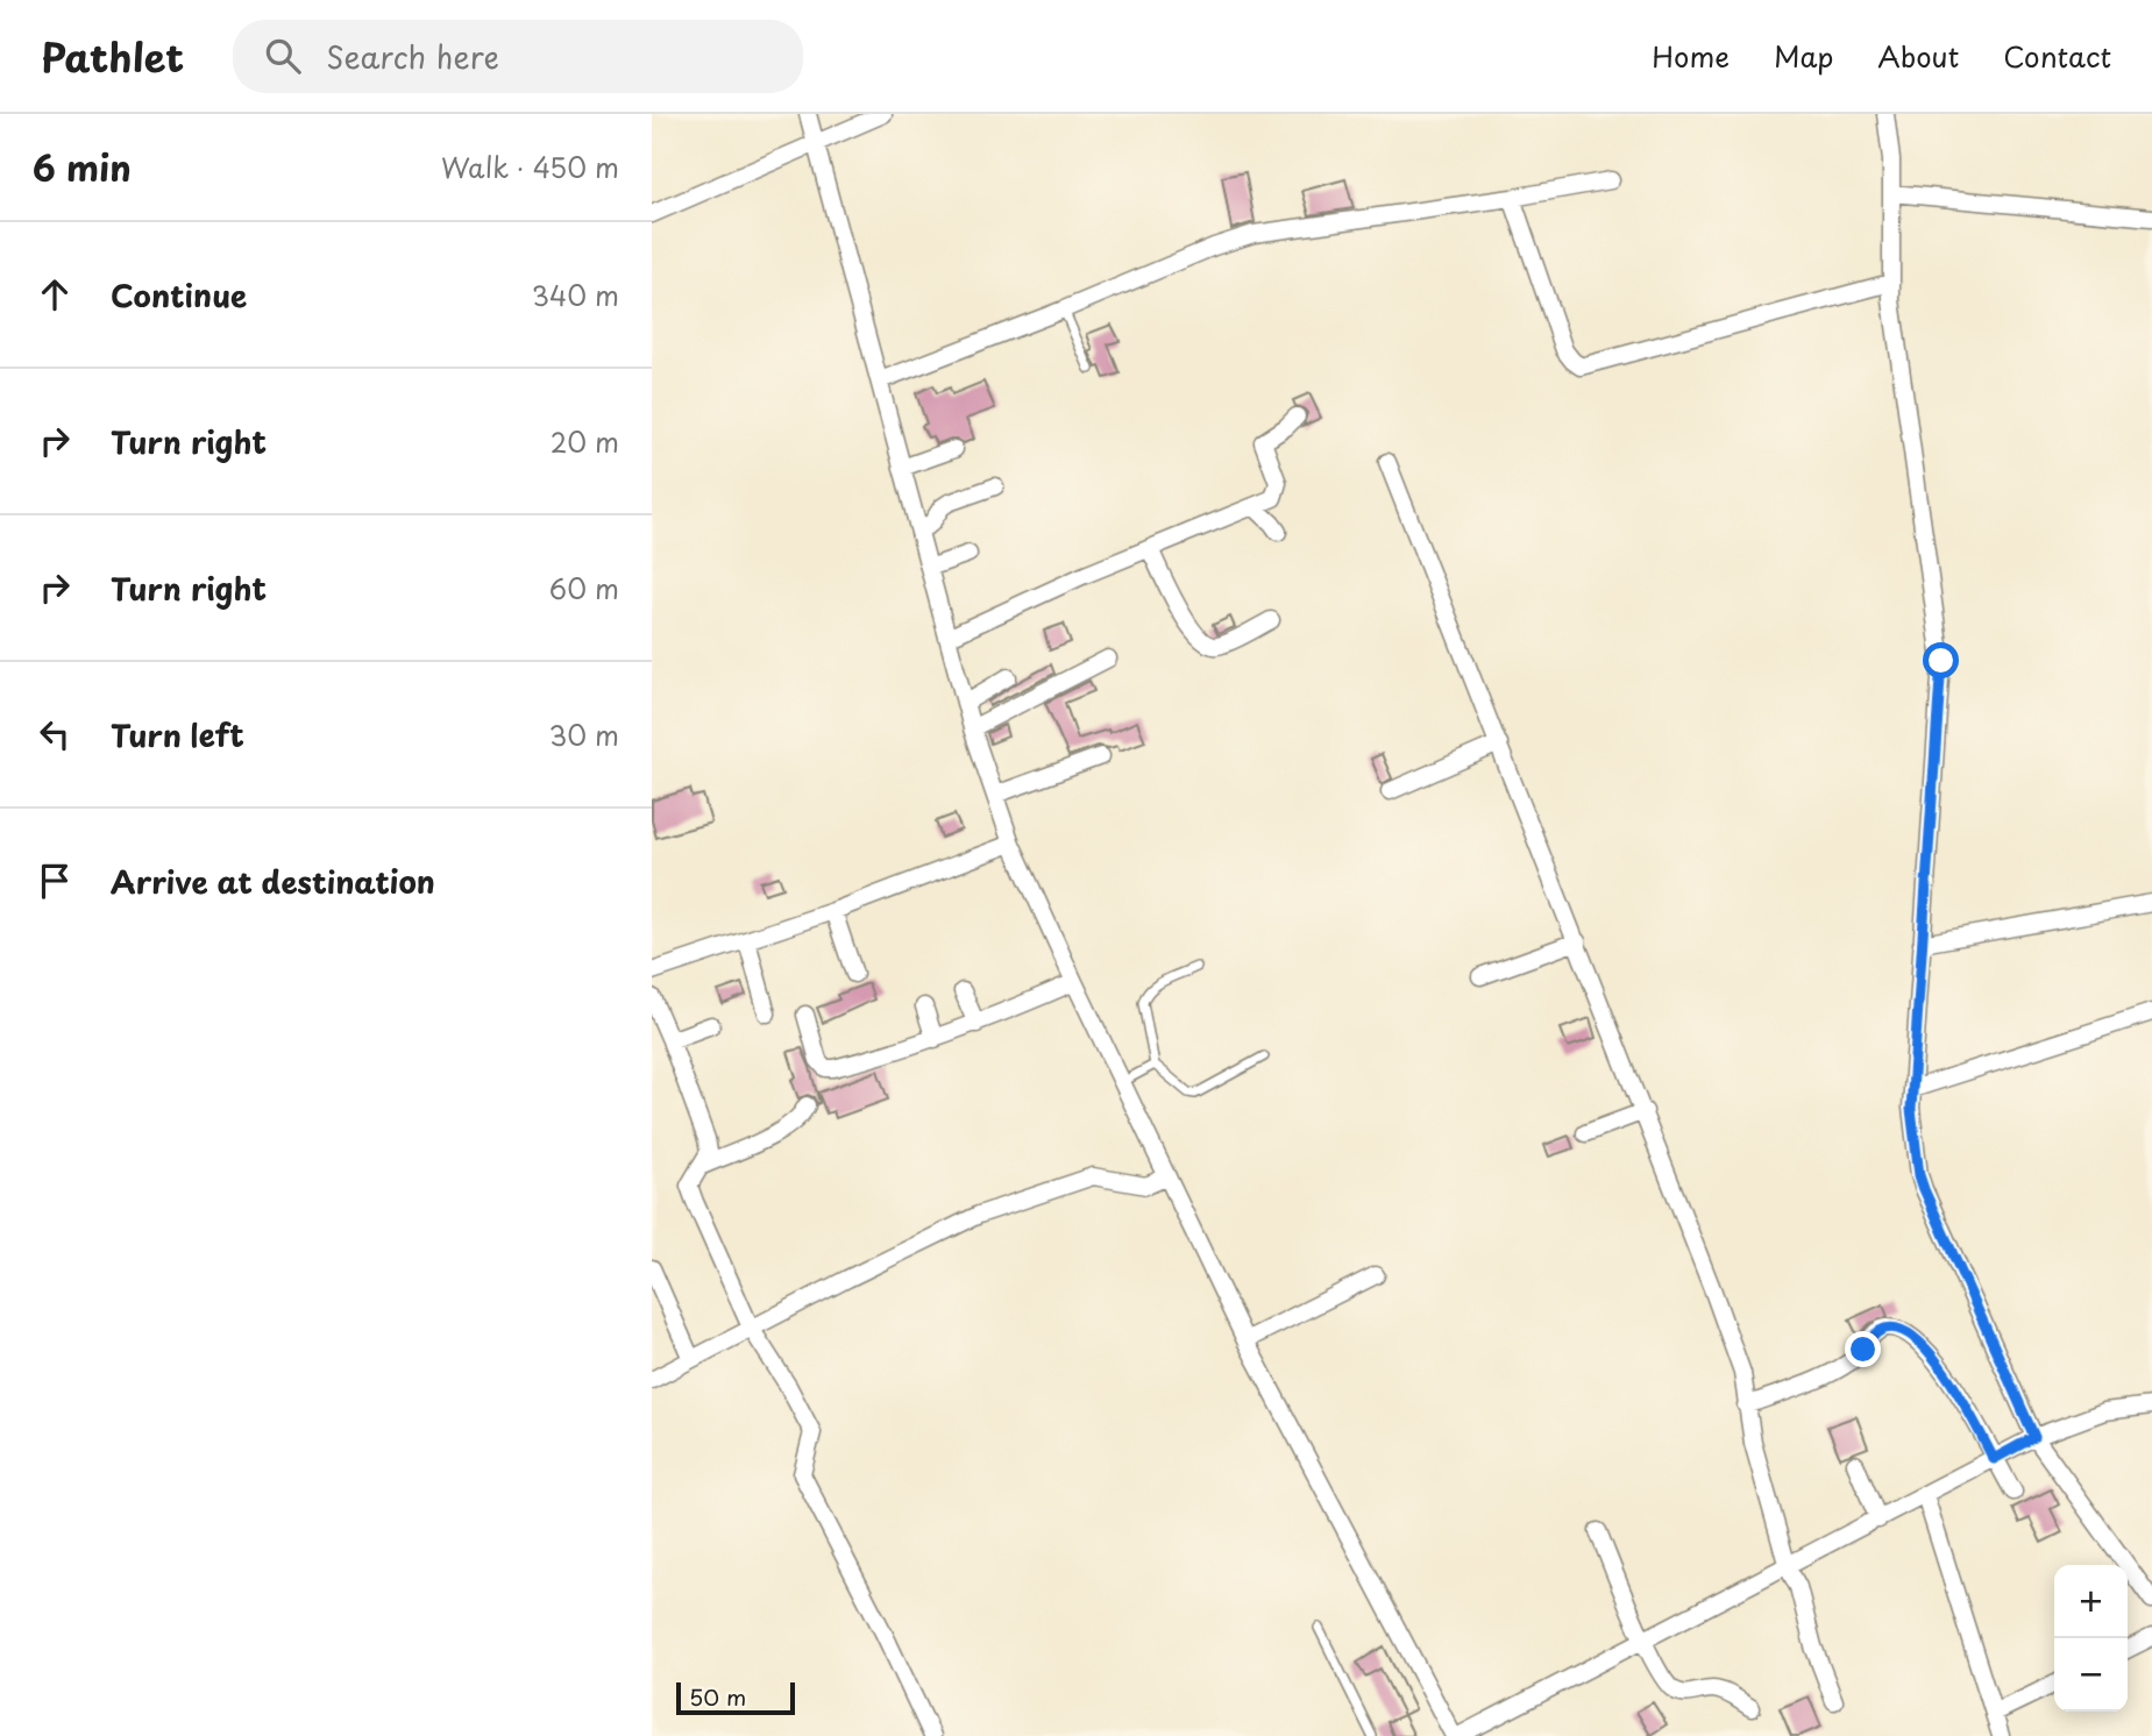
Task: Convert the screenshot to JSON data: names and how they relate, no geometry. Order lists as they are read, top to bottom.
{
  "scale_bar": "50 m",
  "page": {
    "header": "Pathlet",
    "search": "Search here",
    "nav": [
      "Home",
      "Map",
      "About",
      "Contact"
    ],
    "heading": ["6 min", "Walk · 450 m"],
    "list": [
      ["Continue", "340 m"],
      ["Turn right", "20 m"],
      ["Turn right", "60 m"],
      ["Turn left", "30 m"],
      "Arrive at destination"
    ],
    "map_buttons": ["+", "−"],
    "scale": "50 m"
  }
}
